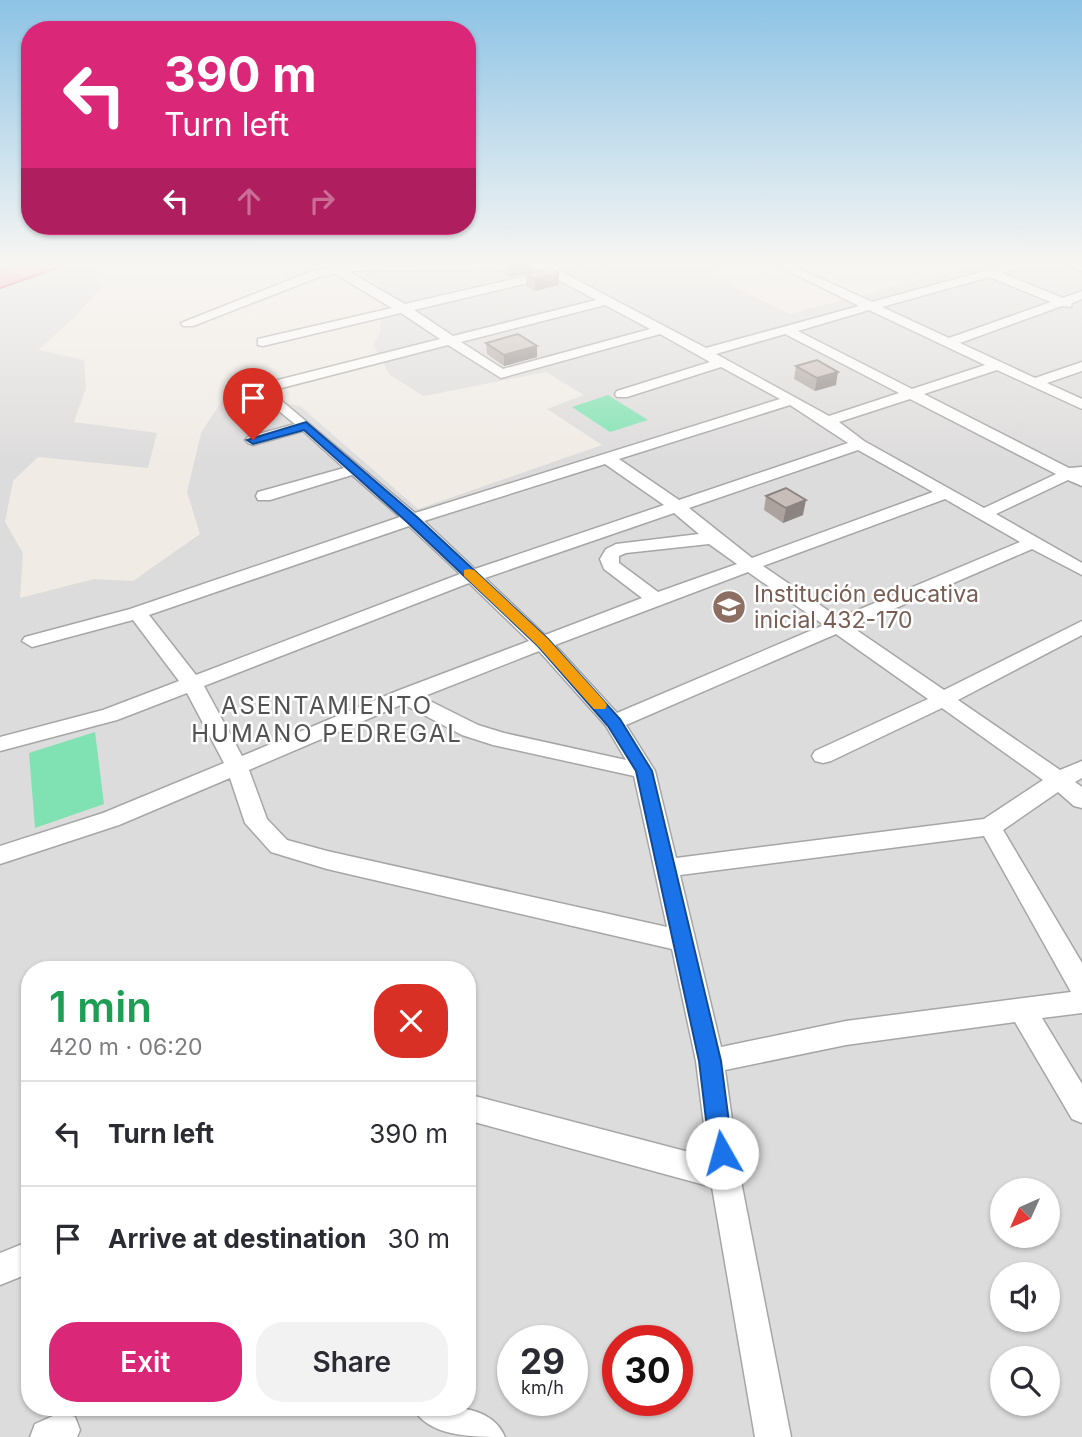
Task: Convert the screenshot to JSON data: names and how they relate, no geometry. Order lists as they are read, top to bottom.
{
  "districts": ["ASENTAMIENTO HUMANO PEDREGAL"],
  "places": {
    "school or university": ["Institución educativa inicial 432-170"]
  },
  "north": "bottom left",
  "page": {
    "turn": ["390 m", "Turn left"],
    "heading": ["1 min", "420 m · 06:20"],
    "list": [
      {
        "name": "Turn left",
        "value": "390 m"
      },
      {
        "name": "Arrive at destination",
        "value": "30 m"
      }
    ],
    "buttons": ["Exit", "Share"],
    "speed": "29 km/h",
    "limit": "30"
  }
}
